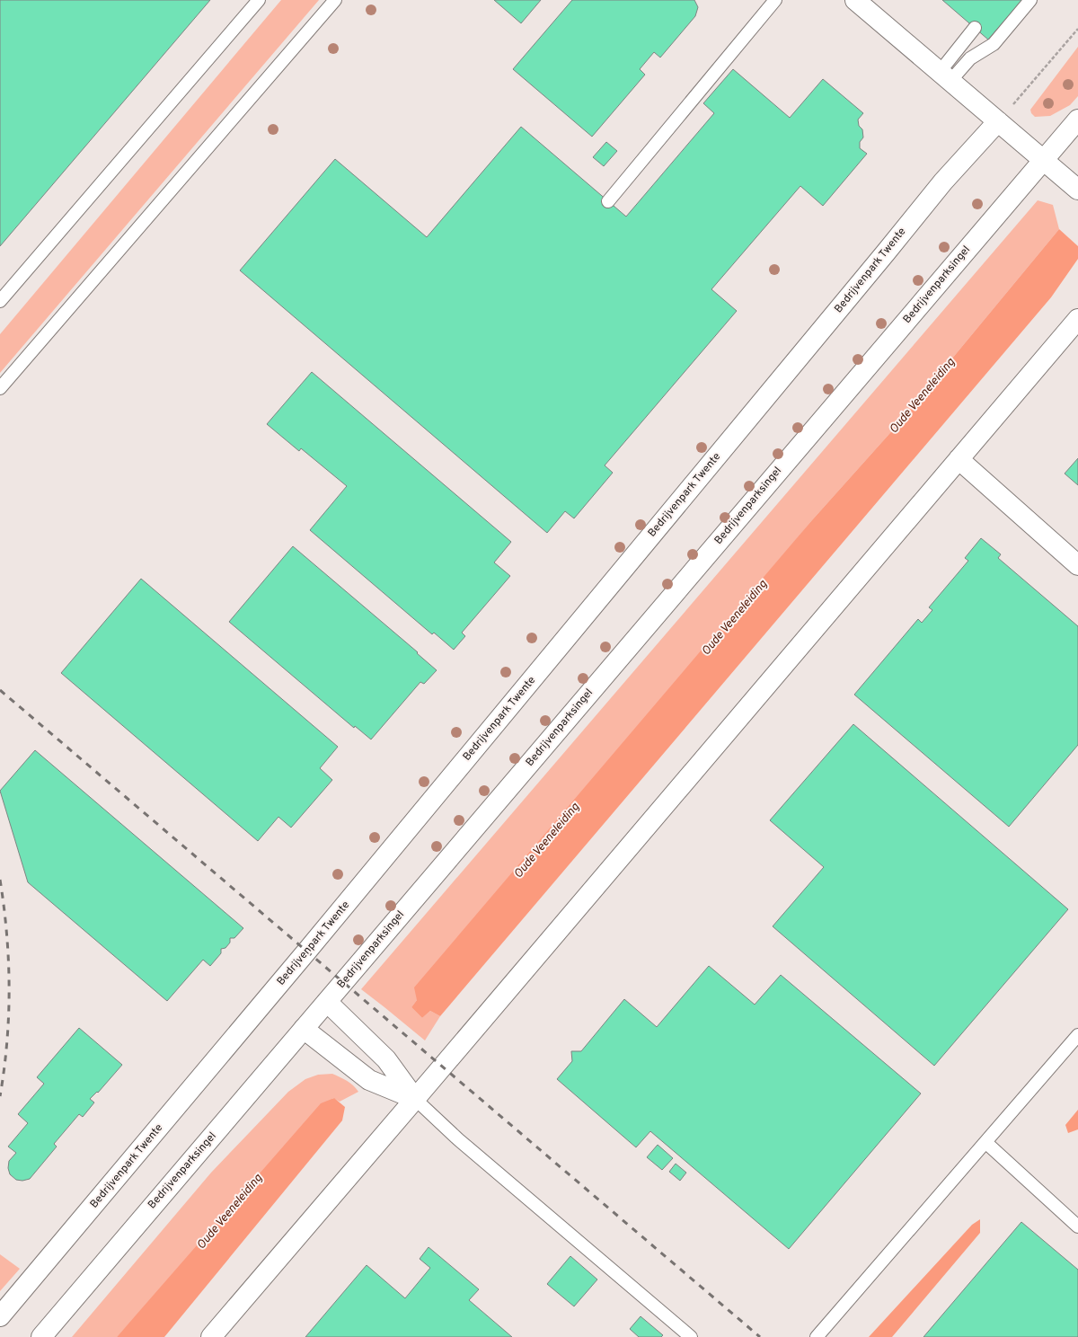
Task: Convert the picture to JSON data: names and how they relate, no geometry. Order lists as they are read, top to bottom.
{
  "streets": {
    "street": ["Bedrijvenpark Twente", "Bedrijvenparksingel"]
  },
  "water": ["Oude Veeneleiding"]
}
